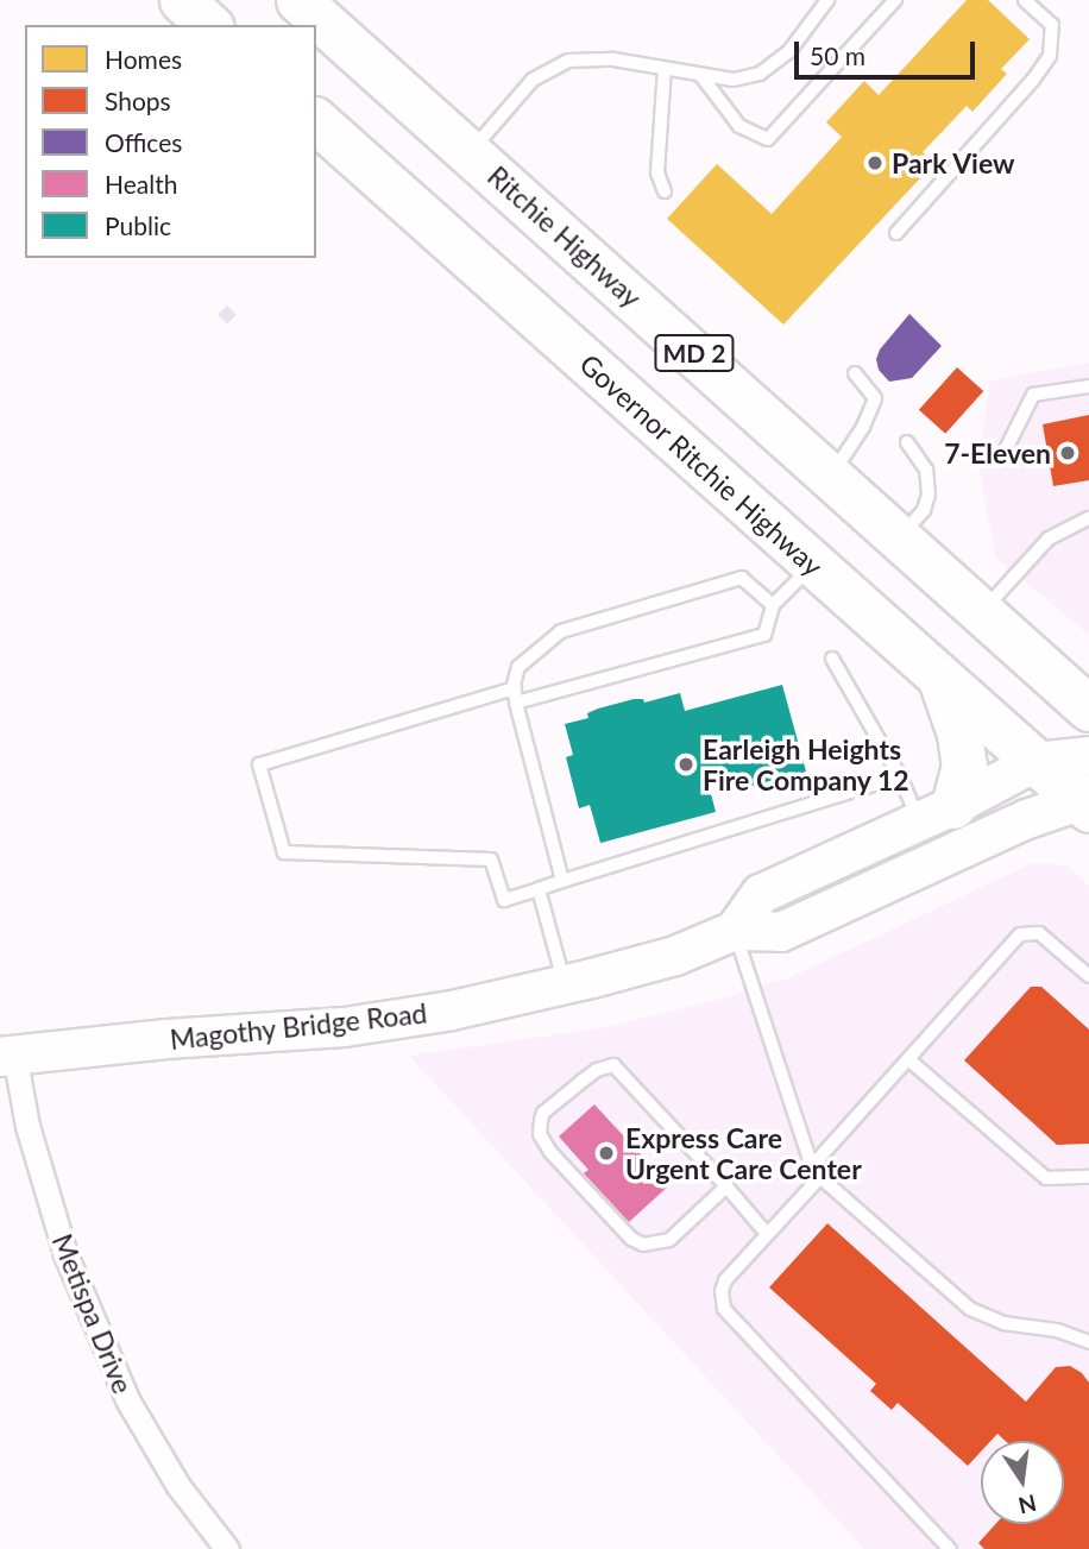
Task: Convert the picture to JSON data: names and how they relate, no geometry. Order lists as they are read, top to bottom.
{
  "streets": {
    "highway": ["Ritchie Highway", "MD 2", "Governor Ritchie Highway"],
    "main road": ["Magothy Bridge Road"],
    "street": ["Metispa Drive"]
  },
  "crossings": [
    ["Governor Ritchie Highway", "Magothy Bridge Road"],
    ["Magothy Bridge Road", "Metispa Drive"]
  ],
  "places": [
    "Park View",
    "7-Eleven",
    "Earleigh Heights Fire Company 12",
    "Express Care Urgent Care Center"
  ],
  "legend": [
    "Homes",
    "Shops",
    "Offices",
    "Health",
    "Public"
  ],
  "scale_bar": "50 m",
  "north": "bottom"
}
